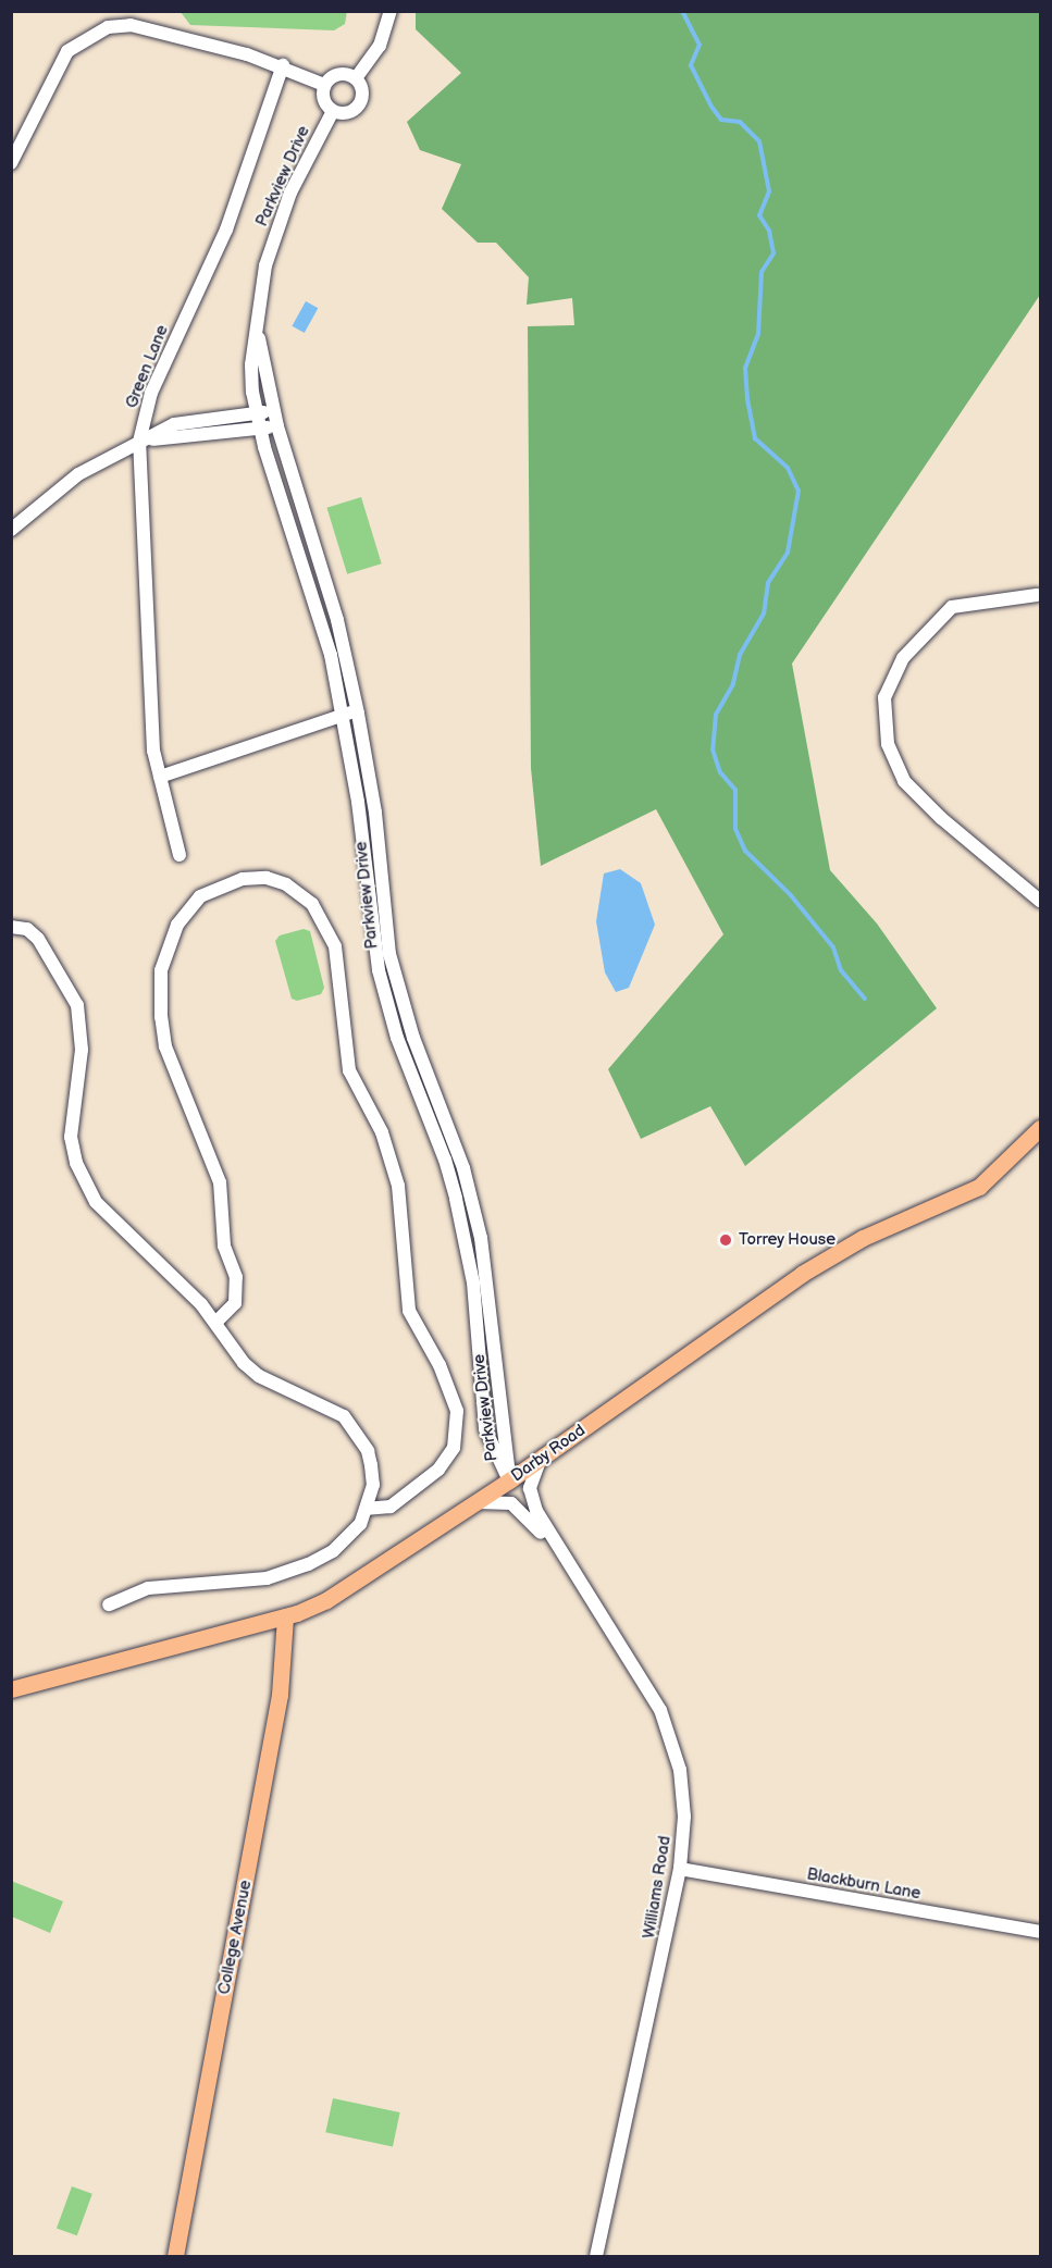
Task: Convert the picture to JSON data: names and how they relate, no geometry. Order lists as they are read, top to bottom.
{
  "streets": {
    "main road": ["Darby Road", "College Avenue"],
    "street": [
      "Parkview Drive",
      "Green Lane",
      "Blackburn Lane",
      "Williams Road"
    ]
  },
  "crossings": [
    ["Parkview Drive", "Darby Road"],
    ["Darby Road", "Williams Road"],
    ["Darby Road", "College Avenue"],
    ["Blackburn Lane", "Williams Road"]
  ],
  "places": ["Torrey House"]
}
